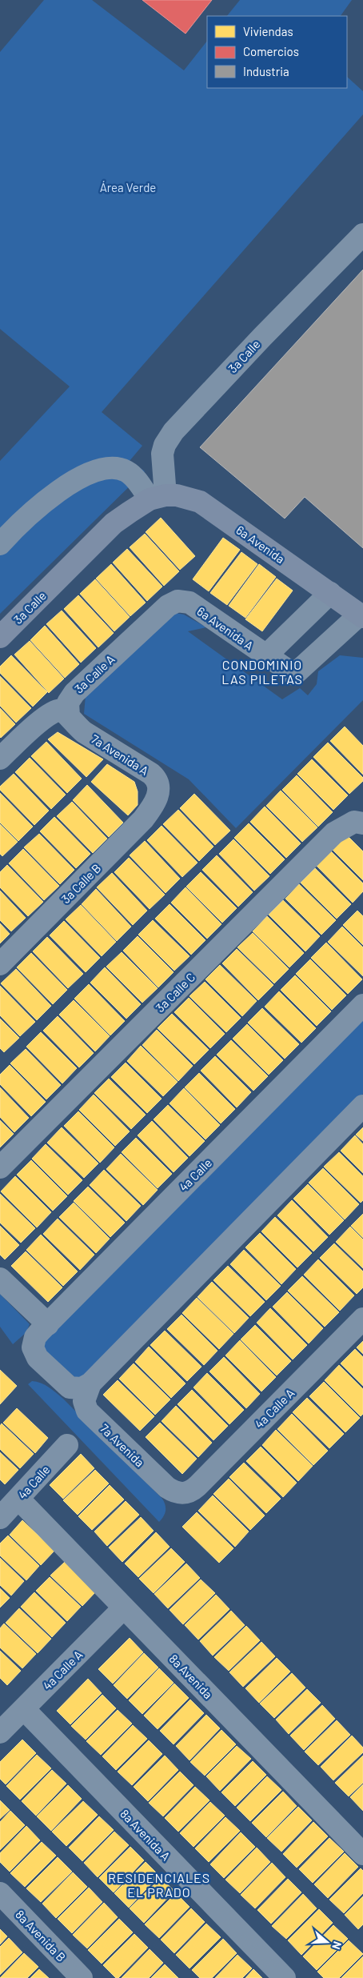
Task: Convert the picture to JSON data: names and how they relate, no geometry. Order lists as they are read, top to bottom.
{
  "streets": {
    "main road": ["3a Calle", "6a Avenida"],
    "street": [
      "6a Avenida A",
      "3a Calle A",
      "7a Avenida A",
      "3a Calle B",
      "3a Calle C",
      "4a Calle",
      "4a Calle A",
      "7a Avenida",
      "8a Avenida",
      "8a Avenida A",
      "8a Avenida B"
    ]
  },
  "crossings": [
    ["3a Calle", "6a Avenida"],
    ["6a Avenida", "6a Avenida A"],
    ["6a Avenida A", "3a Calle A"],
    ["3a Calle A", "7a Avenida A"],
    ["7a Avenida A", "3a Calle B"],
    ["4a Calle", "7a Avenida"],
    ["4a Calle", "8a Avenida"],
    ["4a Calle A", "7a Avenida"],
    ["4a Calle A", "8a Avenida"],
    ["4a Calle A", "8a Avenida A"]
  ],
  "districts": ["CONDOMINIO LAS PILETAS", "RESIDENCIALES EL PRADO"],
  "parks": ["Área Verde"],
  "legend": ["Viviendas", "Comercios", "Industria"],
  "north": "right"
}
